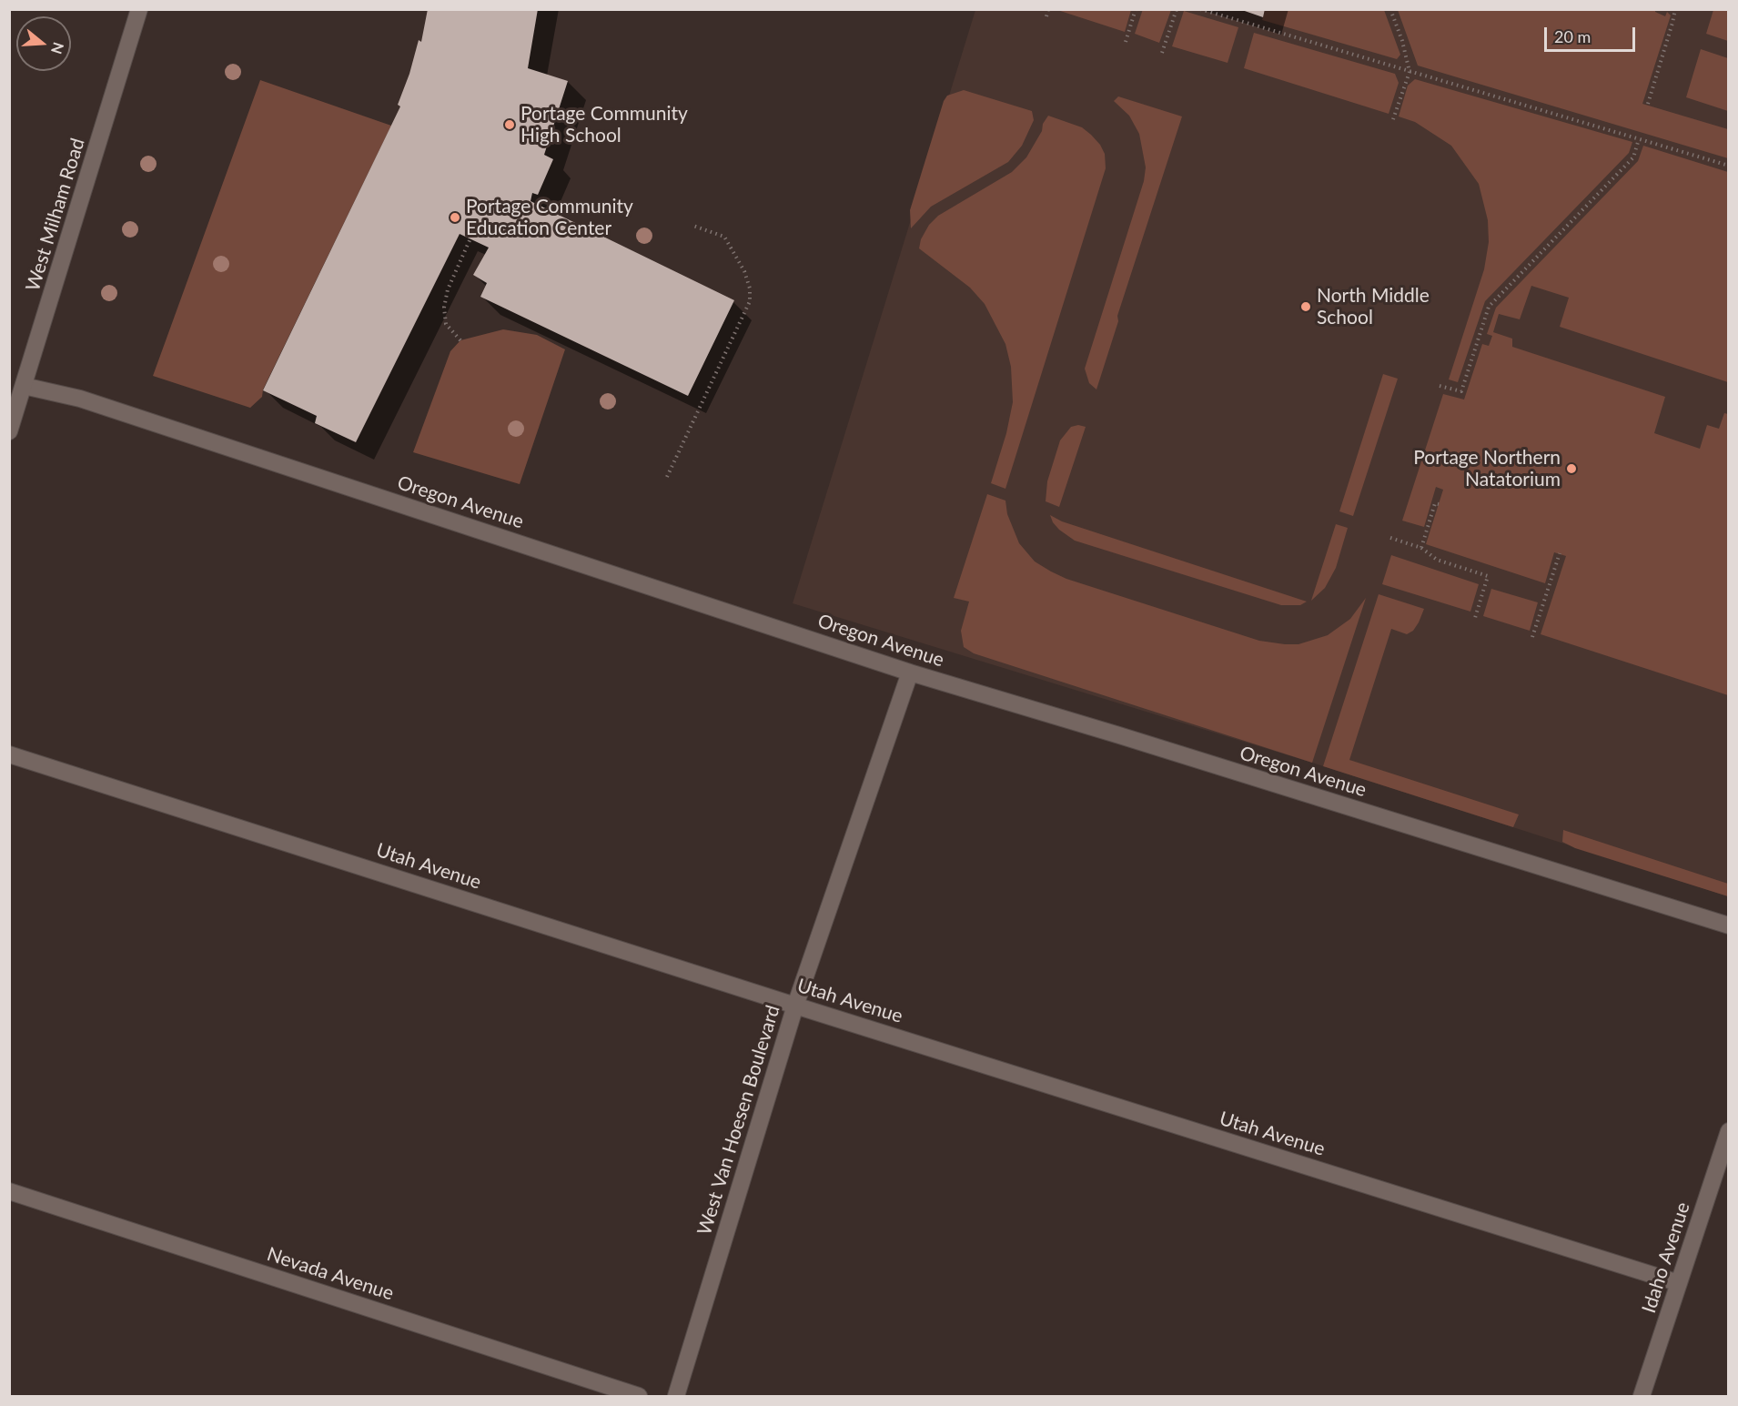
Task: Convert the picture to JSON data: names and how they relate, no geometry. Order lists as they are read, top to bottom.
{
  "streets": {
    "street": [
      "West Milham Road",
      "Oregon Avenue",
      "Utah Avenue",
      "West Van Hoesen Boulevard",
      "Idaho Avenue",
      "Nevada Avenue"
    ]
  },
  "crossings": [
    ["West Milham Road", "Oregon Avenue"],
    ["Oregon Avenue", "West Van Hoesen Boulevard"],
    ["Utah Avenue", "West Van Hoesen Boulevard"],
    ["Utah Avenue", "Idaho Avenue"]
  ],
  "places": [
    "Portage Community High School",
    "Portage Community Education Center",
    "North Middle School",
    "Portage Northern Natatorium"
  ],
  "scale_bar": "20 m",
  "north": "right"
}
